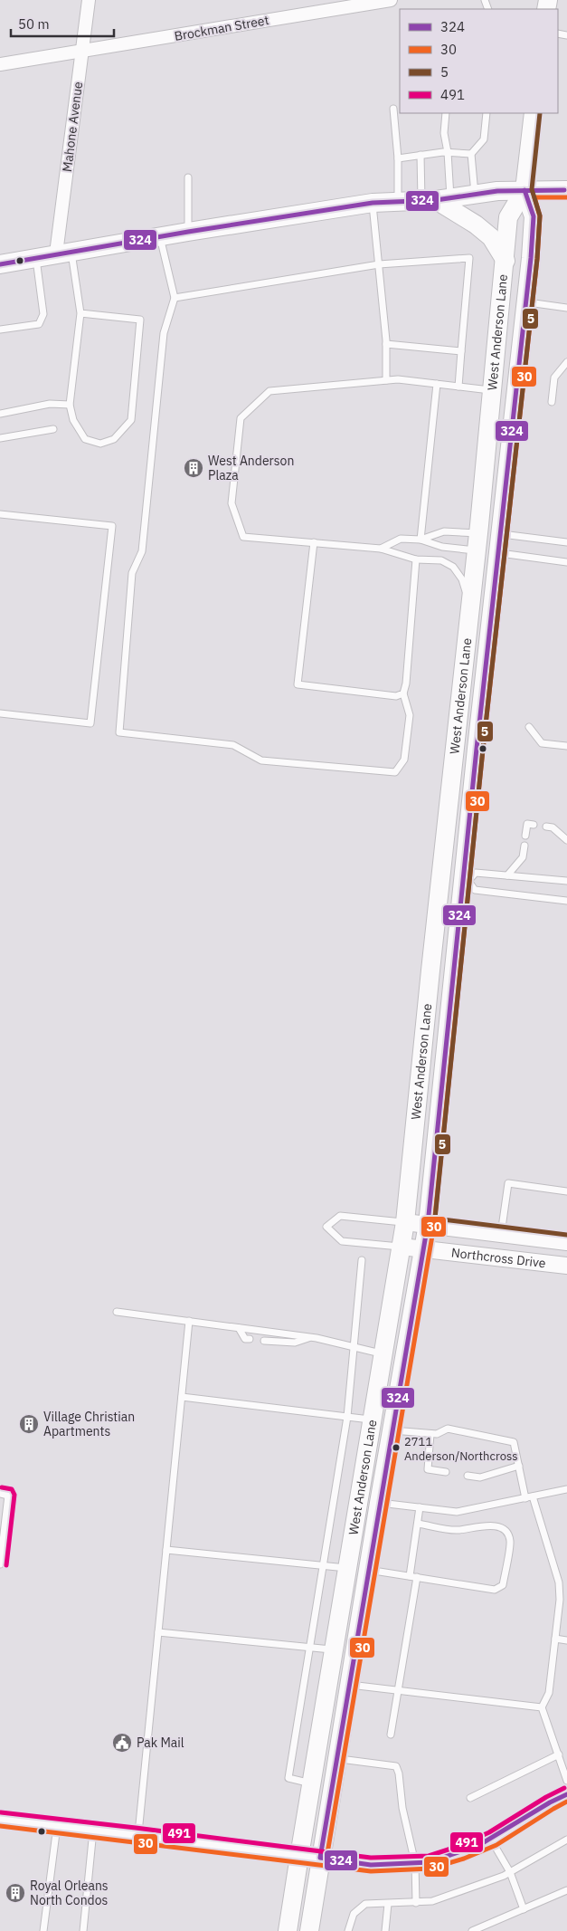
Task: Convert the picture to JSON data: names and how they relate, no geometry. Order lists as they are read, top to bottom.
{
  "streets": {
    "main road": ["West Anderson Lane"],
    "street": ["Brockman Street", "Mahone Avenue", "Northcross Drive"]
  },
  "crossings": [
    ["Brockman Street", "Mahone Avenue"],
    ["West Anderson Lane", "Northcross Drive"]
  ],
  "places": {
    "building": ["West Anderson Plaza", "Village Christian Apartments", "Royal Orleans North Condos"],
    "other": ["2711 Anderson/Northcross"],
    "public building": ["Pak Mail"]
  },
  "lines": [
    "transit line 5",
    "transit line 324",
    "transit line 30",
    "transit line 491"
  ],
  "legend": [
    "324",
    "30",
    "5",
    "491"
  ],
  "scale_bar": "50 m"
}
